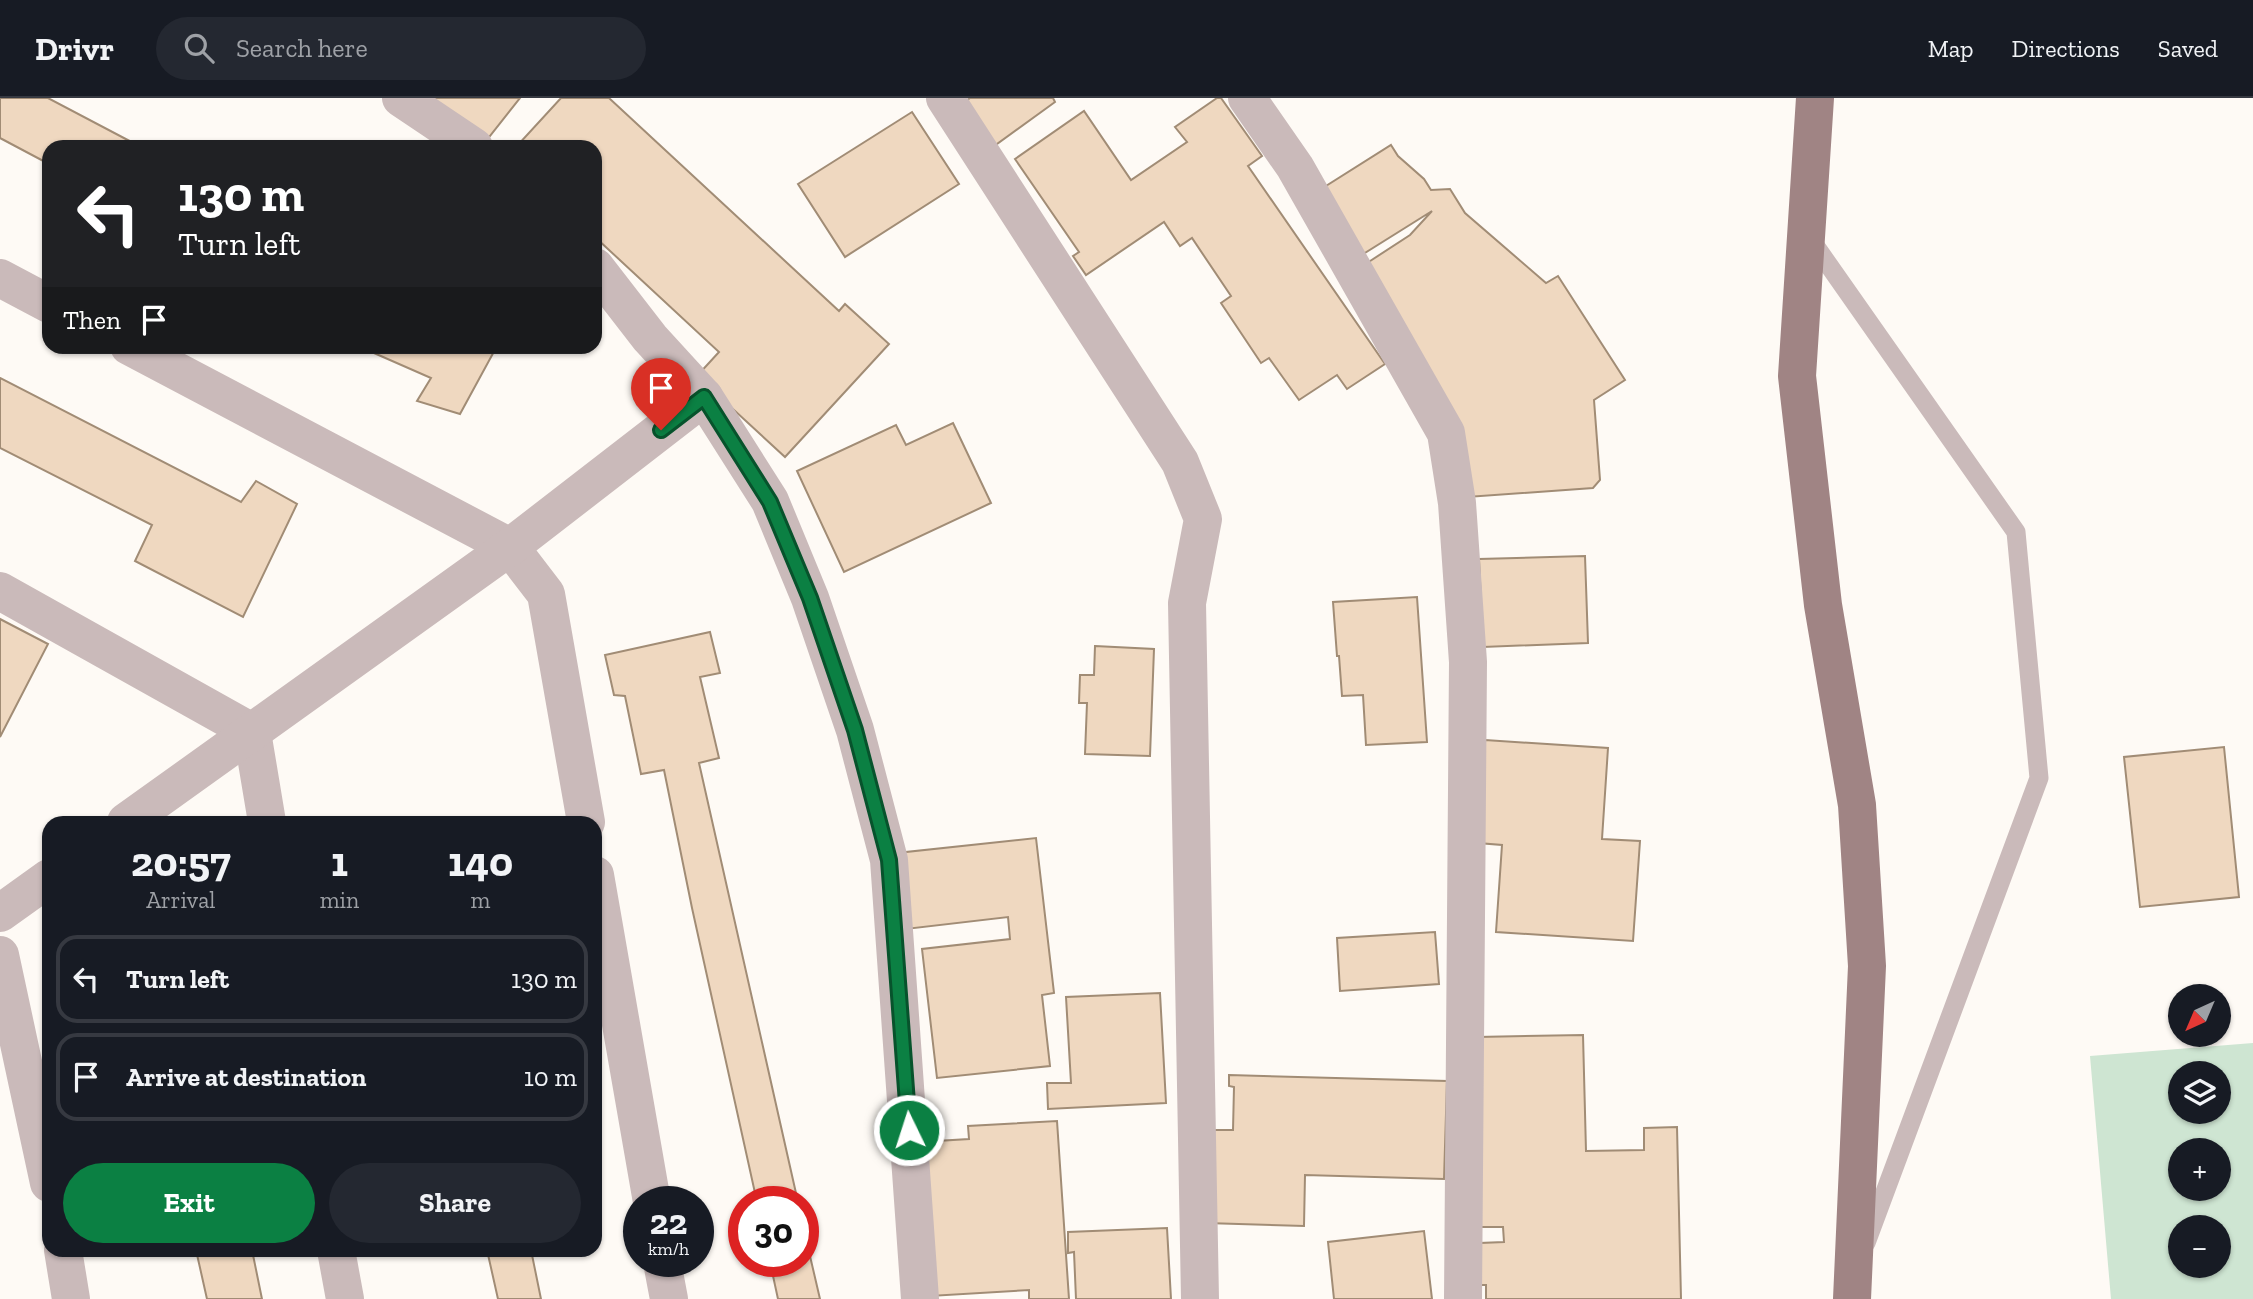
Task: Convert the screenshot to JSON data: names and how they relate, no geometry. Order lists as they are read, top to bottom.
{
  "north": "bottom left",
  "page": {
    "header": "Drivr",
    "search": "Search here",
    "nav": ["Map", "Directions", "Saved"],
    "turn": ["130 m", "Turn left"],
    "then": "Then",
    "eta": [
      "20:57",
      "Arrival",
      "1",
      "min",
      "140",
      "m"
    ],
    "list": [
      {
        "name": "Turn left",
        "value": "130 m"
      },
      {
        "name": "Arrive at destination",
        "value": "10 m"
      }
    ],
    "map_buttons": ["+", "−"],
    "buttons": ["Exit", "Share"],
    "speed": "22 km/h",
    "limit": "30"
  }
}
